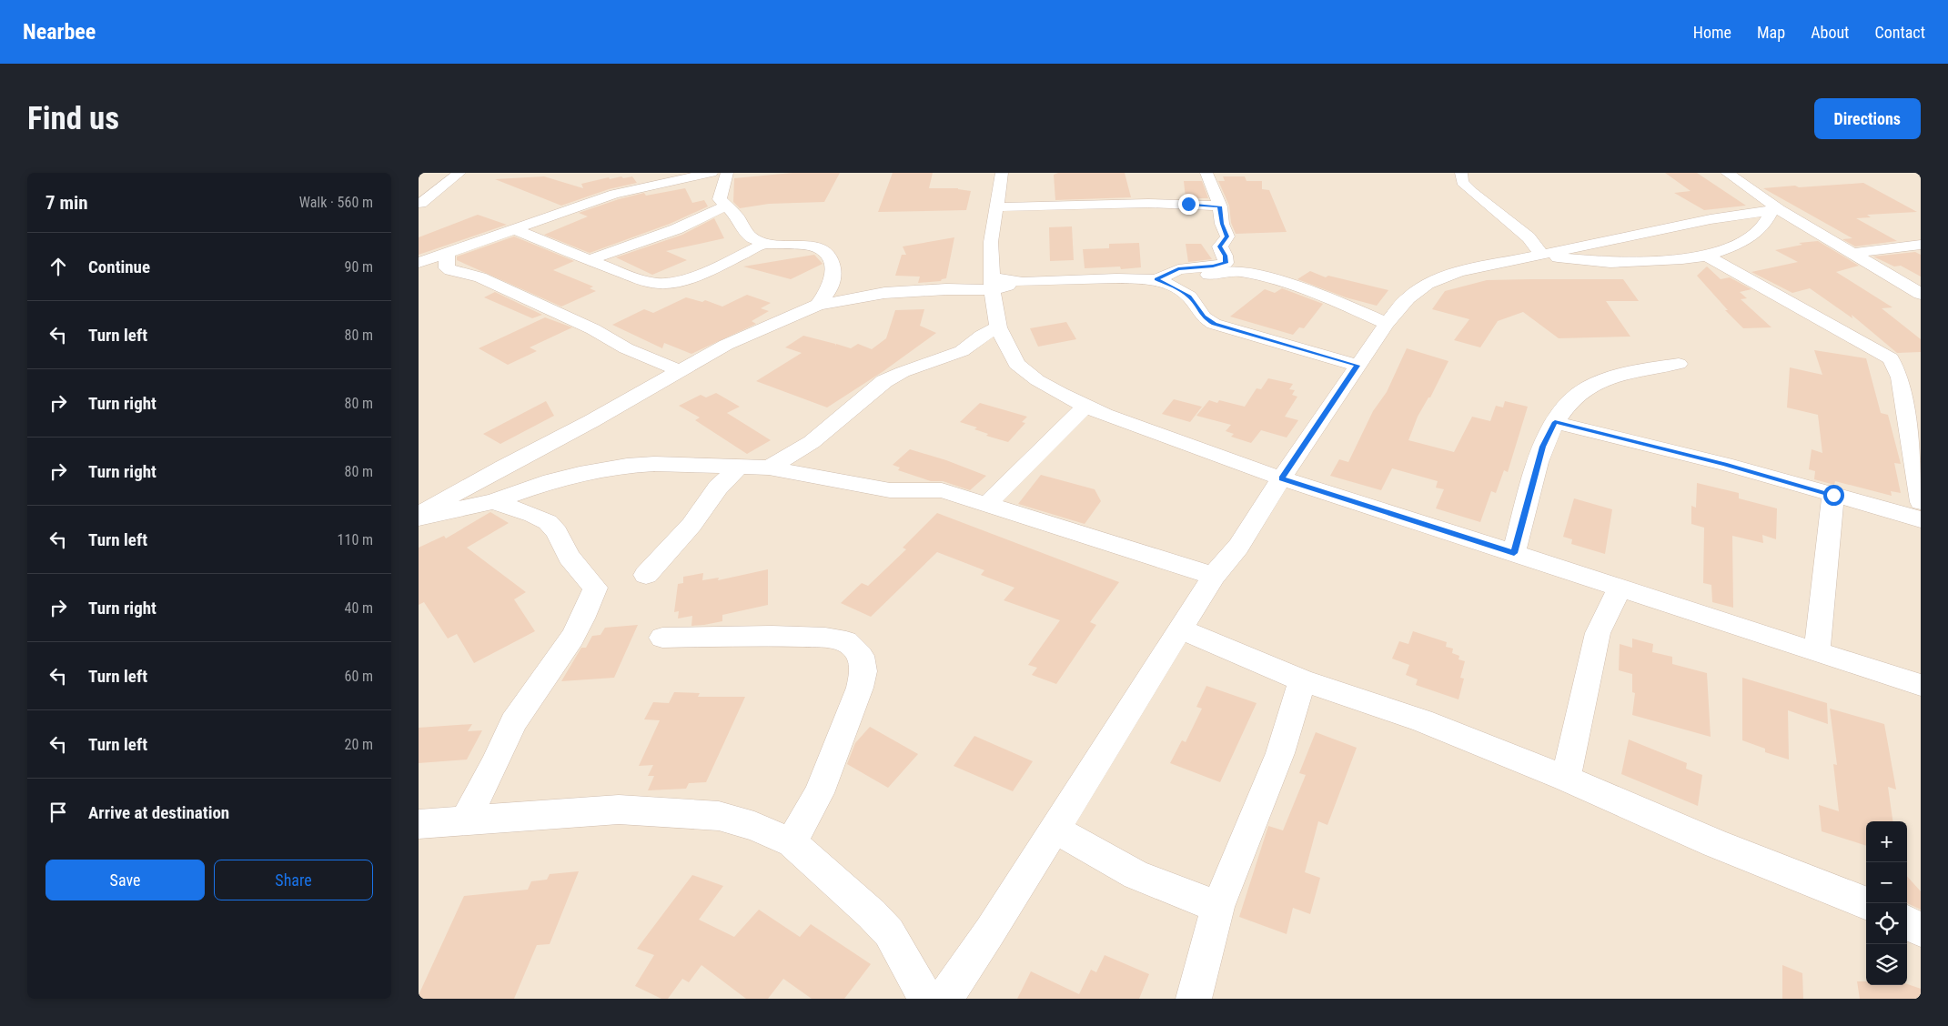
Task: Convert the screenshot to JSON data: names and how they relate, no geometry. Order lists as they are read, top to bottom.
{
  "page": {
    "header": "Nearbee",
    "nav": [
      "Home",
      "Map",
      "About",
      "Contact"
    ],
    "buttons": [
      "Directions",
      ["Save", "Share"]
    ],
    "title": "Find us",
    "heading": ["7 min", "Walk · 560 m"],
    "list": [
      ["Continue", "90 m"],
      ["Turn left", "80 m"],
      ["Turn right", "80 m"],
      ["Turn right", "80 m"],
      ["Turn left", "110 m"],
      ["Turn right", "40 m"],
      ["Turn left", "60 m"],
      ["Turn left", "20 m"],
      "Arrive at destination"
    ],
    "map_buttons": ["+", "−"]
  }
}
